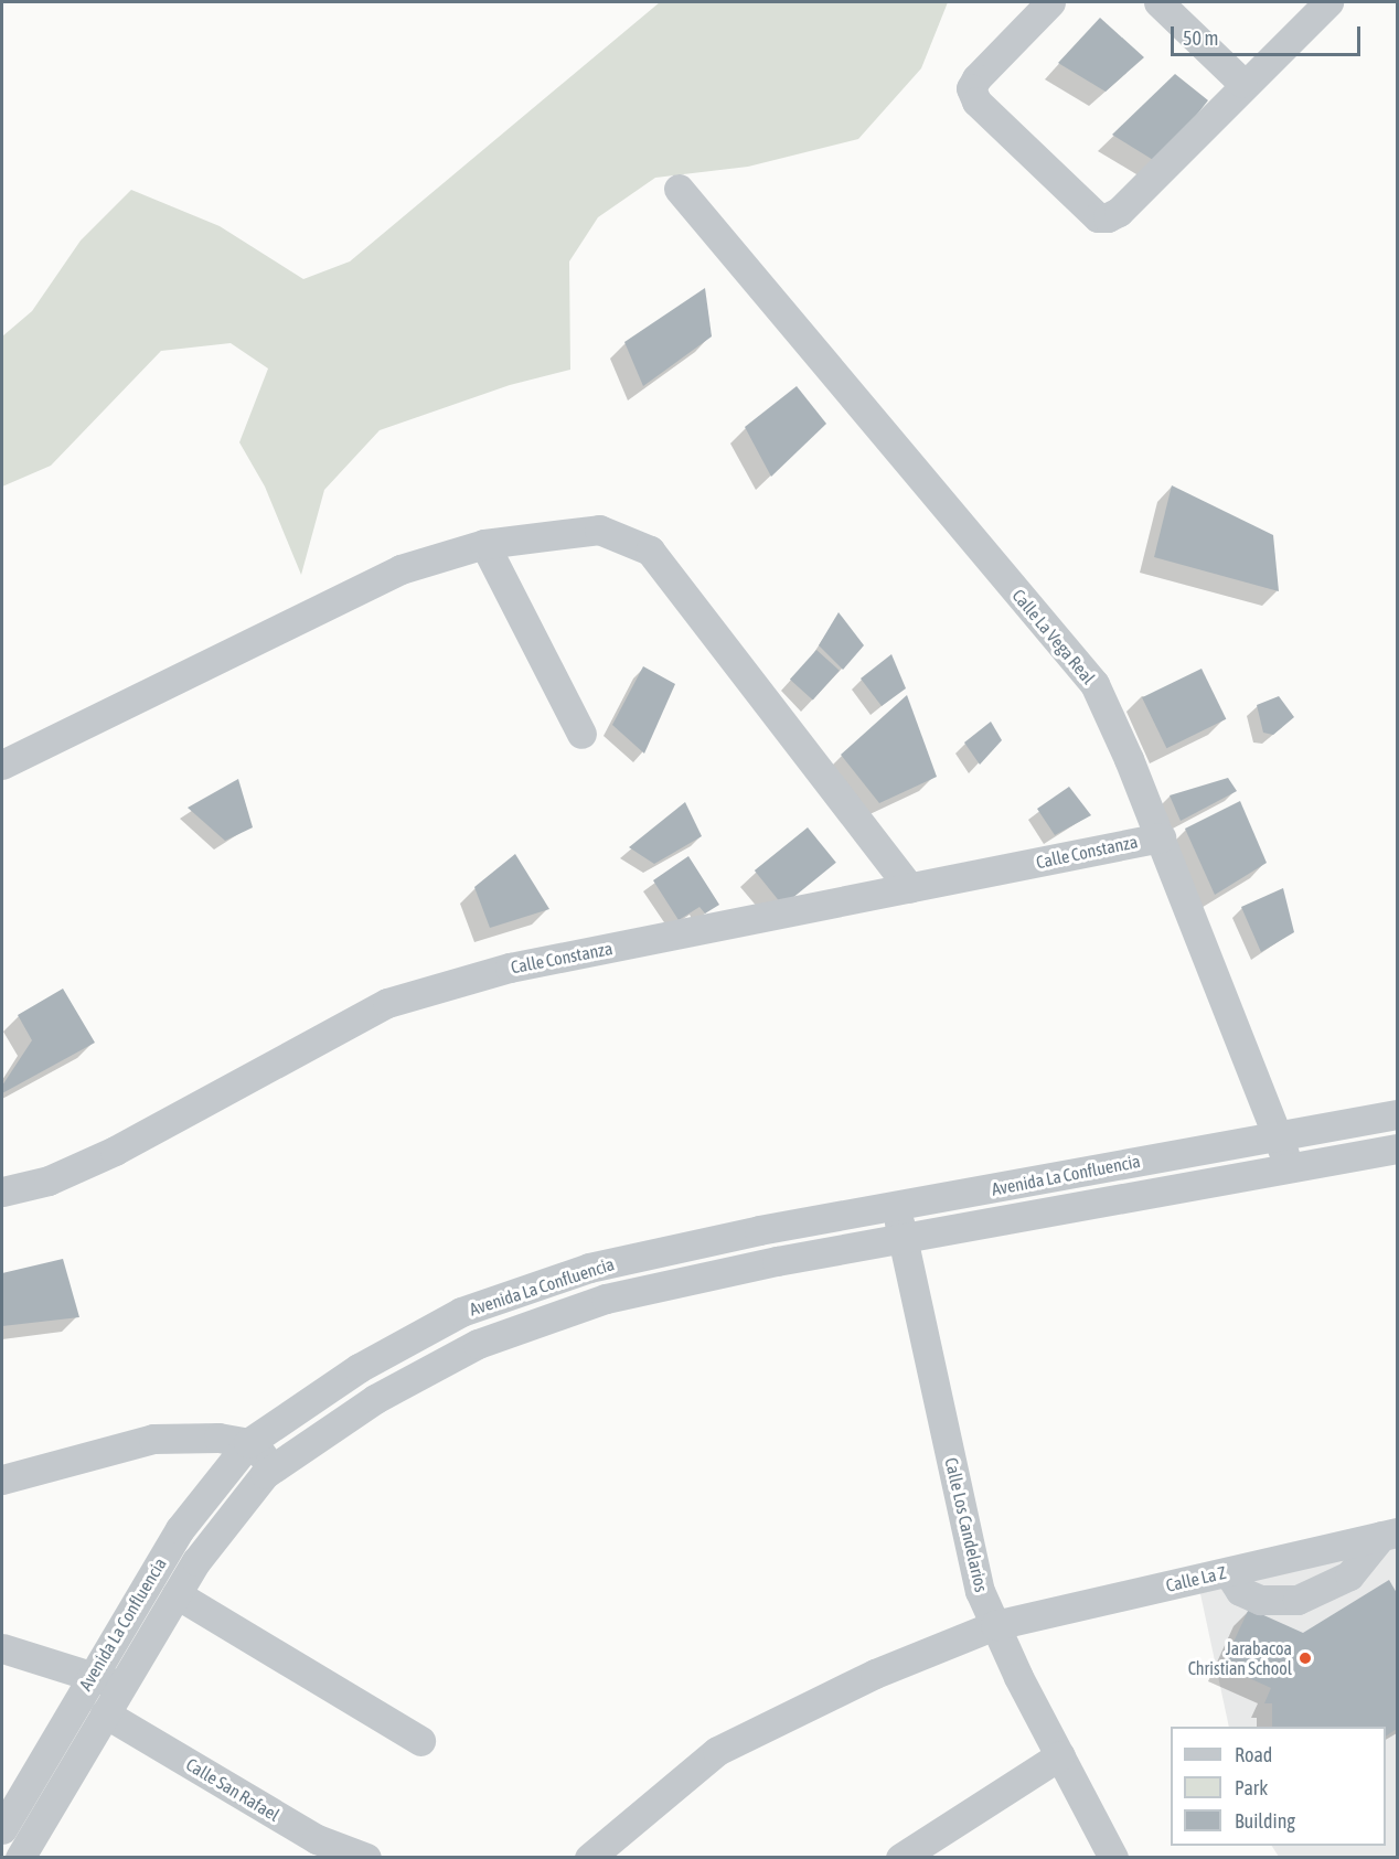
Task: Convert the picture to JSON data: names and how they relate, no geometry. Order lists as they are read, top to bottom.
{
  "streets": {
    "street": [
      "Calle La Vega Real",
      "Calle Constanza",
      "Avenida La Confluencia",
      "Calle Los Candelarios",
      "Calle La Z",
      "Calle San Rafael"
    ]
  },
  "crossings": [
    ["Calle La Vega Real", "Calle Constanza"],
    ["Calle La Vega Real", "Avenida La Confluencia"],
    ["Avenida La Confluencia", "Calle Los Candelarios"],
    ["Avenida La Confluencia", "Calle San Rafael"],
    ["Calle Los Candelarios", "Calle La Z"]
  ],
  "places": ["Jarabacoa Christian School"],
  "legend": ["Road", "Park", "Building"],
  "scale_bar": "50 m"
}
